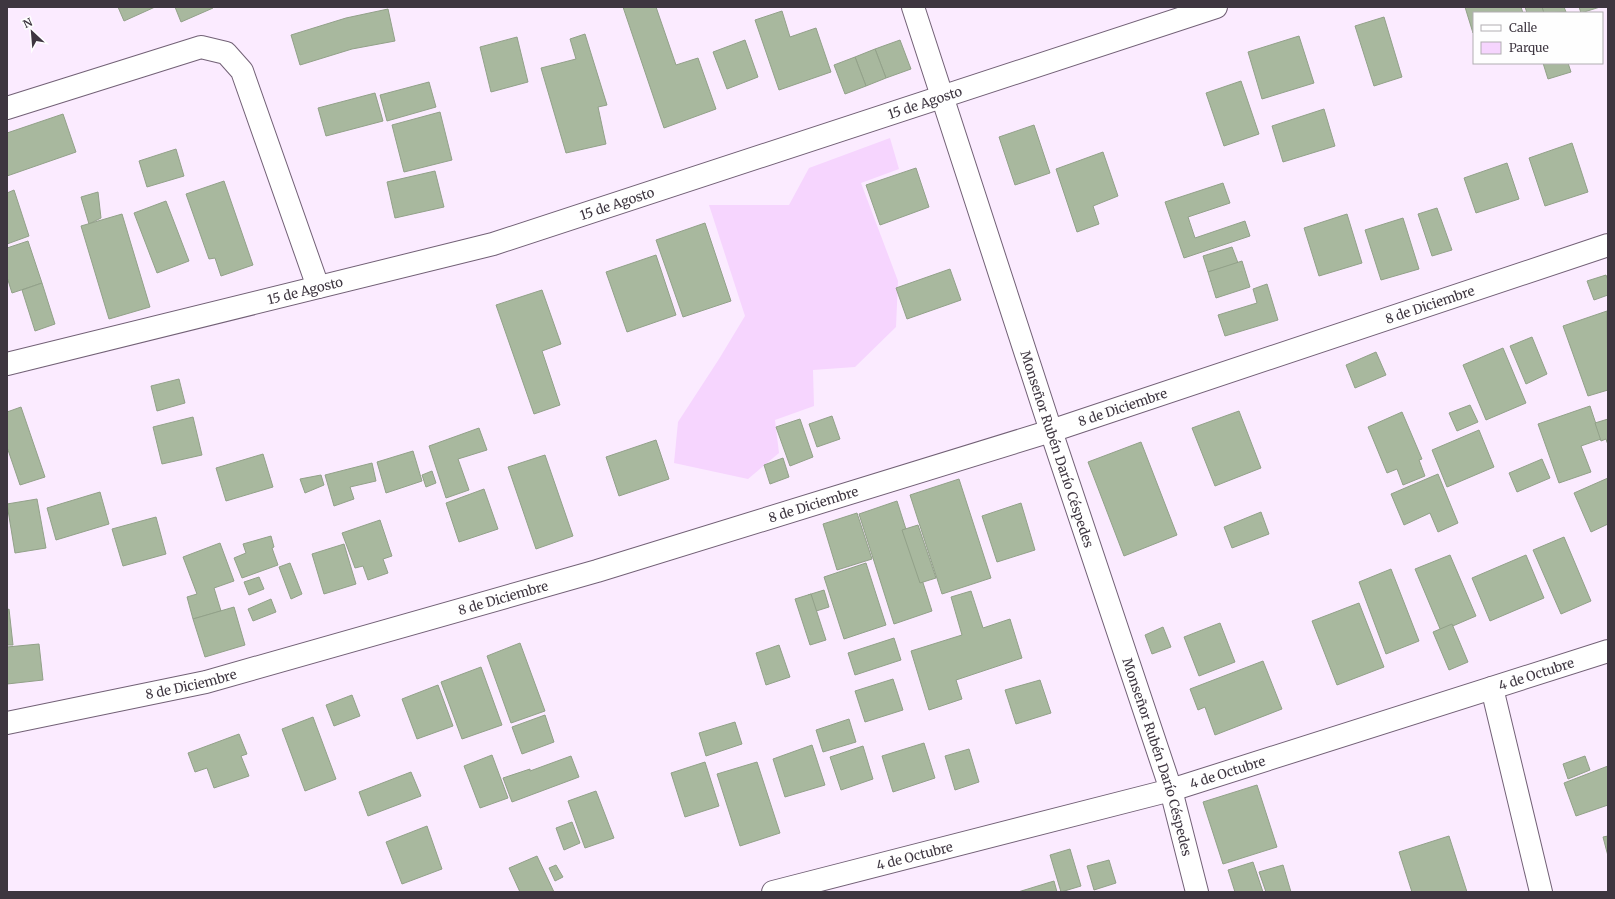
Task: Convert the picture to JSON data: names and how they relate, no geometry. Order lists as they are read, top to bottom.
{
  "streets": {
    "street": [
      "15 de Agosto",
      "8 de Diciembre",
      "Monseñor Rubén Darío Céspedes",
      "4 de Octubre"
    ]
  },
  "crossings": [
    ["15 de Agosto", "Monseñor Rubén Darío Céspedes"],
    ["8 de Diciembre", "Monseñor Rubén Darío Céspedes"],
    ["Monseñor Rubén Darío Céspedes", "4 de Octubre"]
  ],
  "legend": ["Calle", "Parque"],
  "north": "top left"
}
